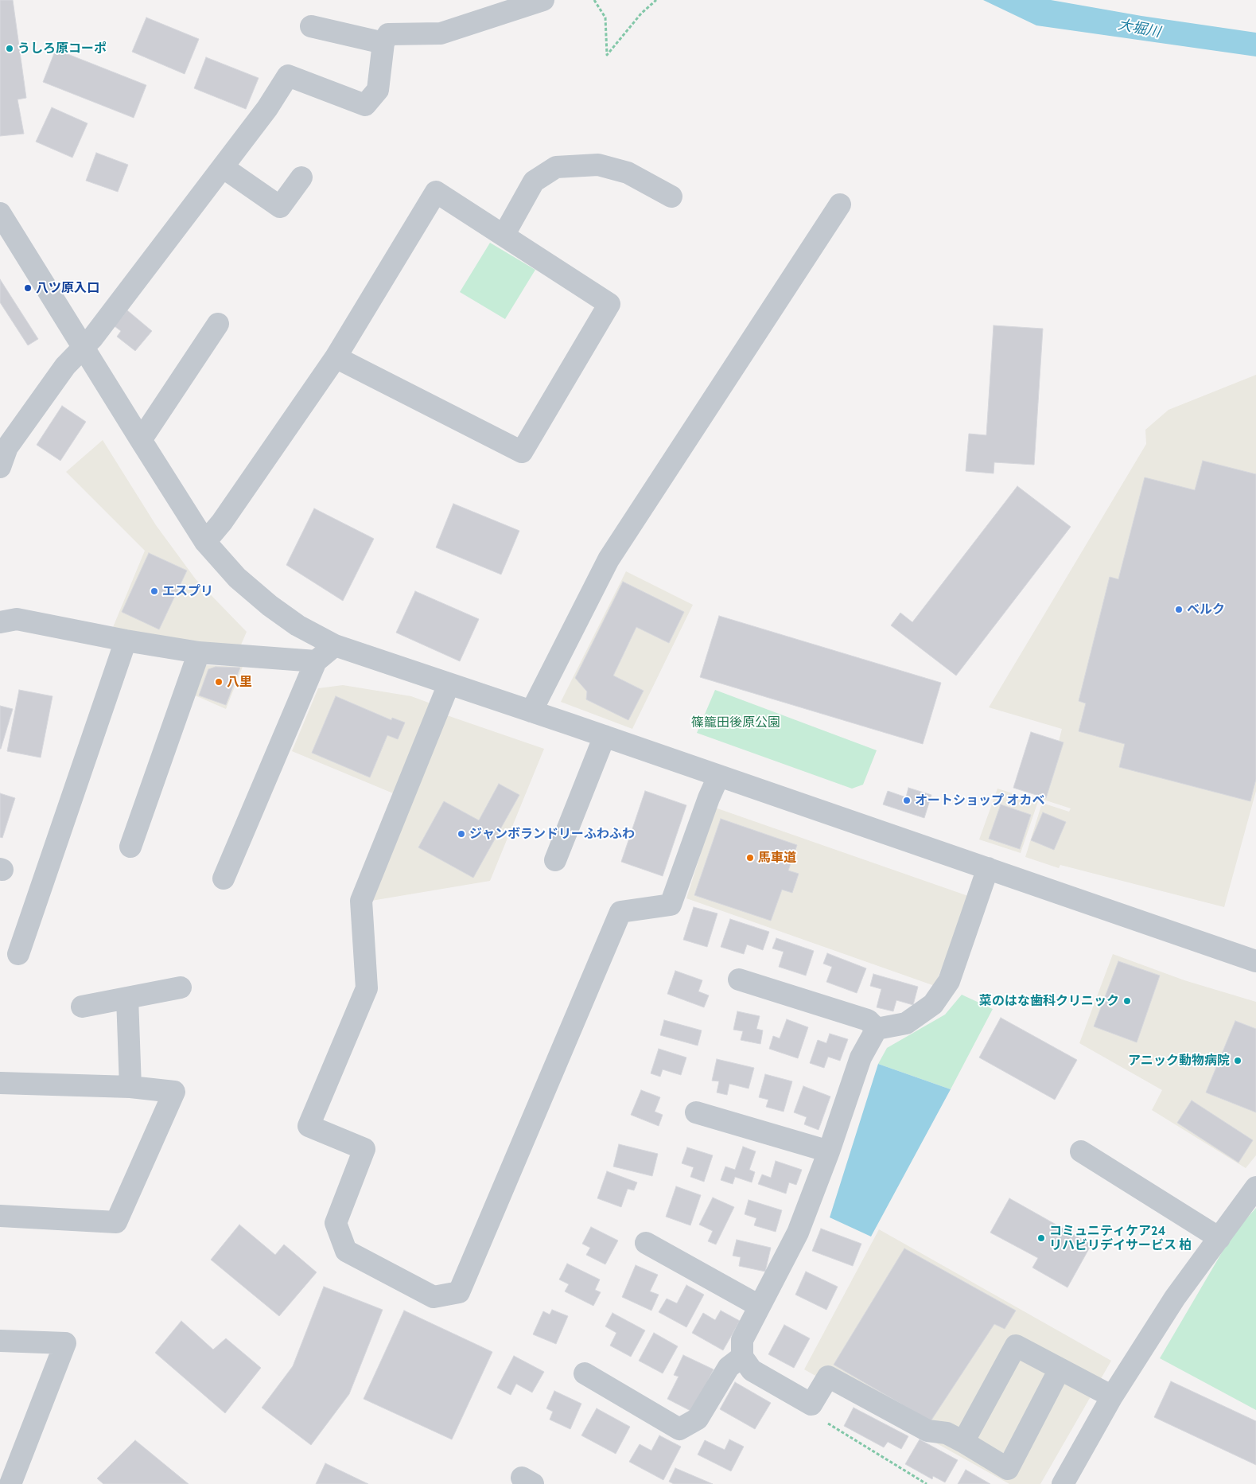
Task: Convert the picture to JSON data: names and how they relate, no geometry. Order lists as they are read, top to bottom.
{
  "water": ["大堀川"],
  "parks": ["篠籠田後原公園"],
  "places": [
    "うしろ原コーポ",
    "八ツ原入口",
    "エスプリ",
    "ベルク",
    "八里",
    "オートショップ オカベ",
    "ジャンボランドリーふわふわ",
    "馬車道",
    "菜のはな歯科クリニック",
    "アニック動物病院",
    "コミュニティケア24 リハビリデイサービス 柏"
  ]
}
